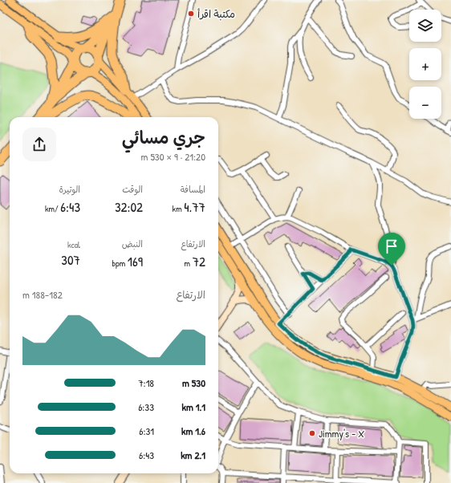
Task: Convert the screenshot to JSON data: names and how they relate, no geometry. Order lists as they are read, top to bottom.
{
  "places": ["مكتبة اقرأ", "Jimmy's - X"],
  "page": {
    "map_buttons": ["+", "−"],
    "heading": ["جري مسائي", "21:20 · 9 × 530 m"],
    "stats": [
      ["المسافة", "4.77 km"],
      ["الوقت", "32:02"],
      ["الوتيرة", "6:43 /km"],
      ["الارتفاع", "72 m"],
      ["النبض", "169 bpm"],
      ["kcal", "307"]
    ],
    "chart": ["الارتفاع", "182–188 m"],
    "list": [
      {
        "name": "530 m",
        "note": "7:18"
      },
      {
        "name": "1.1 km",
        "note": "6:33"
      },
      {
        "name": "1.6 km",
        "note": "6:31"
      },
      {
        "name": "2.1 km",
        "note": "6:43"
      }
    ]
  }
}
